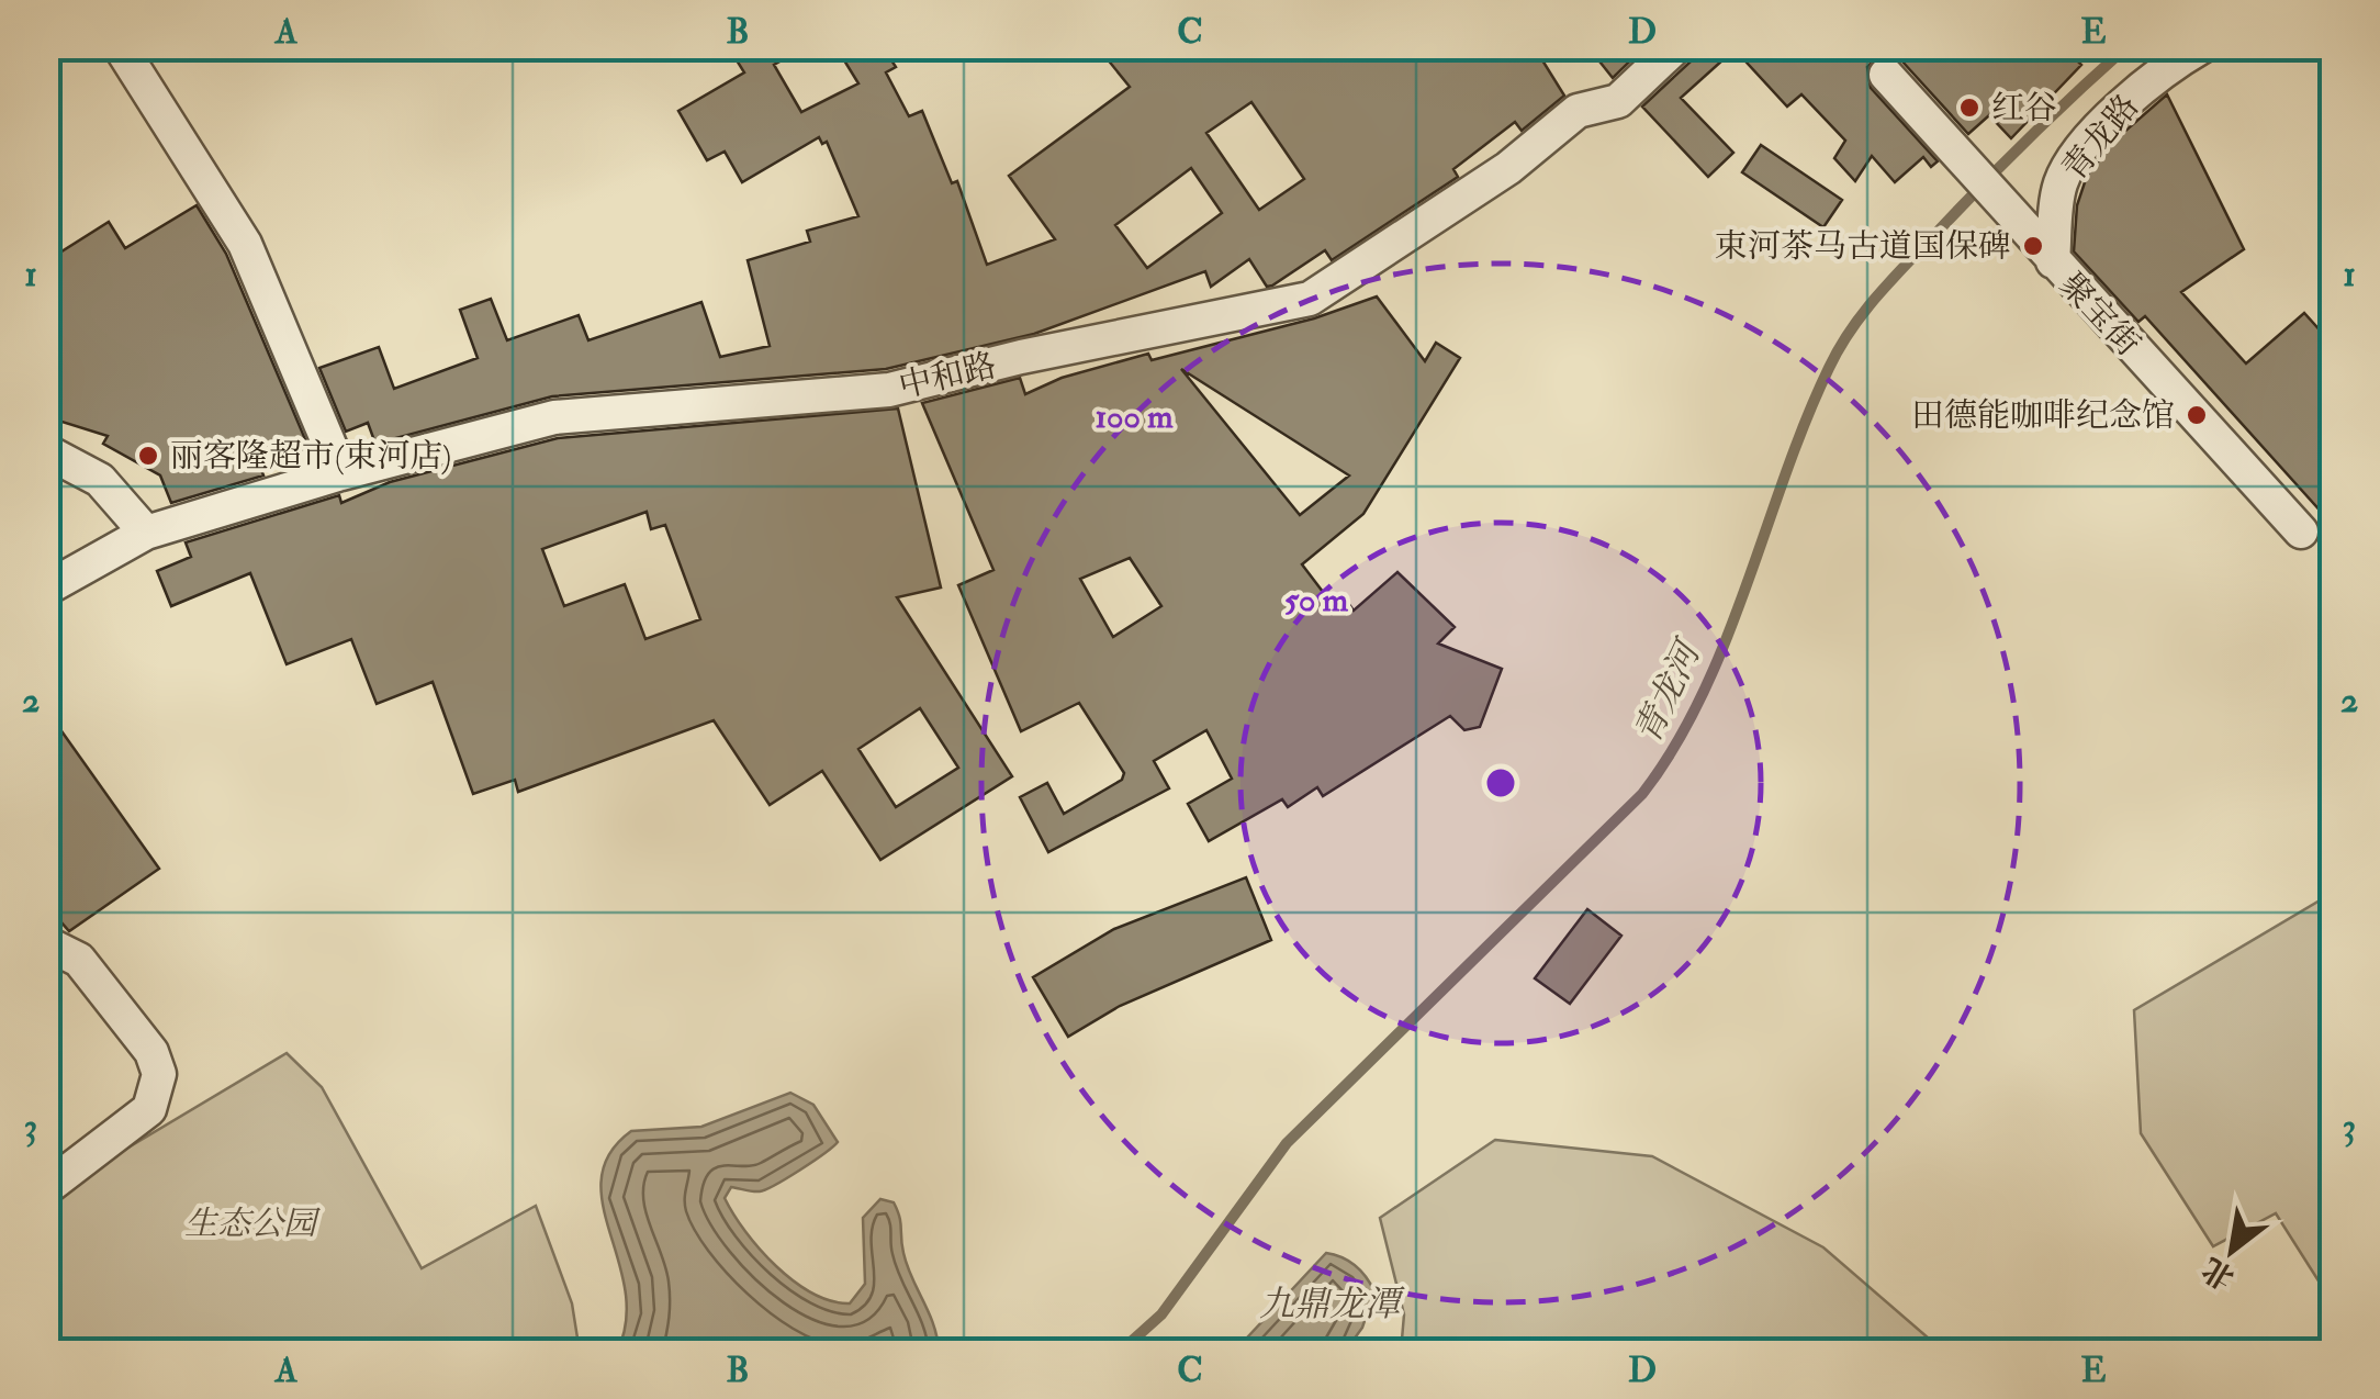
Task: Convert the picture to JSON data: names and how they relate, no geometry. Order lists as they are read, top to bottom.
{
  "streets": {
    "street": ["青龙路", "聚宝街", "中和路"]
  },
  "crossings": [
    ["青龙路", "聚宝街"]
  ],
  "water": ["青龙河", "九鼎龙潭"],
  "parks": ["生态公园"],
  "places": [
    "红谷",
    "束河茶马古道国保碑",
    "田德能咖啡纪念馆",
    "丽客隆超市(束河店)"
  ],
  "north": "bottom left",
  "grid": {
    "columns": [
      "A",
      "B",
      "C",
      "D",
      "E"
    ],
    "rows": ["1", "2", "3"]
  },
  "rings": ["100 m", "50 m"]
}
